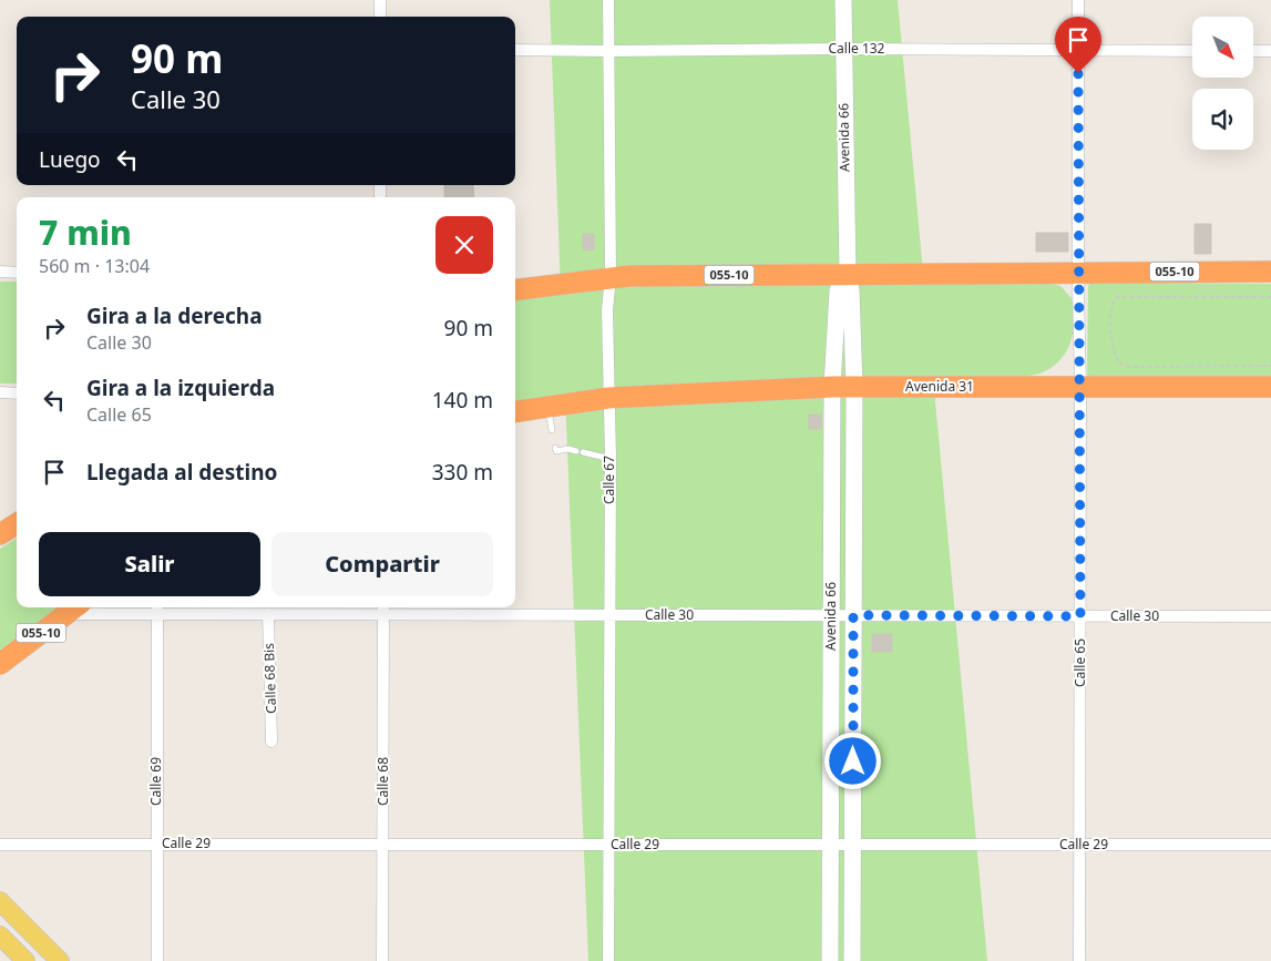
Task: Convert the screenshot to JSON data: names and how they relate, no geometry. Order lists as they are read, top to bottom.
{
  "streets": {
    "highway": ["055-10", "Avenida 31"],
    "main road": ["Avenida 66"],
    "street": [
      "Calle 132",
      "Calle 67",
      "Calle 30",
      "Calle 65",
      "Calle 68 Bis",
      "Calle 69",
      "Calle 68",
      "Calle 29"
    ]
  },
  "crossings": [
    ["Calle 132", "Avenida 66"],
    ["Calle 132", "Calle 67"],
    ["Calle 132", "Calle 65"],
    ["Avenida 66", "055-10"],
    ["Avenida 66", "Avenida 31"],
    ["Avenida 66", "Calle 30"],
    ["Avenida 66", "Calle 29"],
    ["055-10", "Calle 67"],
    ["055-10", "Calle 30"],
    ["055-10", "Calle 65"],
    ["Avenida 31", "Calle 67"],
    ["Avenida 31", "Calle 65"],
    ["Calle 67", "Calle 30"],
    ["Calle 67", "Calle 29"],
    ["Calle 30", "Calle 65"],
    ["Calle 30", "Calle 68 Bis"],
    ["Calle 30", "Calle 69"],
    ["Calle 30", "Calle 68"],
    ["Calle 65", "Calle 29"],
    ["Calle 69", "Calle 29"],
    ["Calle 68", "Calle 29"]
  ],
  "north": "bottom right",
  "page": {
    "turn": ["90 m", "Calle 30"],
    "then": "Luego",
    "heading": ["7 min", "560 m · 13:04"],
    "list": [
      {
        "name": "Gira a la derecha",
        "note": "Calle 30",
        "value": "90 m"
      },
      {
        "name": "Gira a la izquierda",
        "note": "Calle 65",
        "value": "140 m"
      },
      {
        "name": "Llegada al destino",
        "value": "330 m"
      }
    ],
    "buttons": ["Salir", "Compartir"]
  }
}
